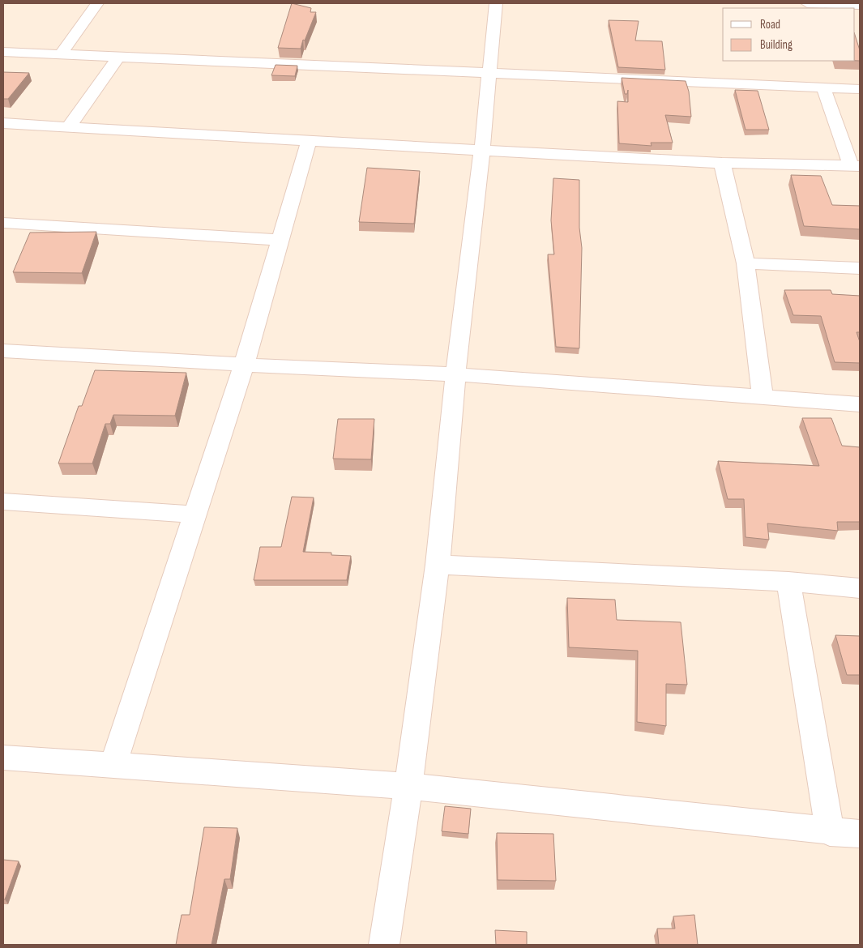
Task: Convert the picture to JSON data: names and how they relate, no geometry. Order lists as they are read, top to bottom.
{
  "legend": ["Road", "Building"]
}
